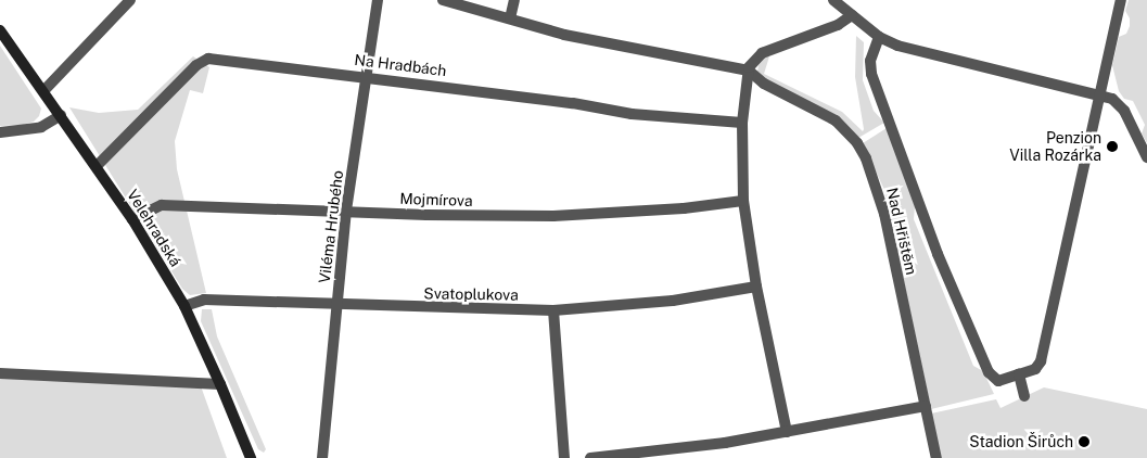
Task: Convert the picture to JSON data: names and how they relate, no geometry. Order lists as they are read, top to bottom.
{
  "streets": {
    "street": [
      "Na Hradbách",
      "Mojmírova",
      "Viléma Hrubého",
      "Velehradská",
      "Nad Hřištěm",
      "Svatoplukova"
    ]
  },
  "crossings": [
    ["Na Hradbách", "Viléma Hrubého"],
    ["Na Hradbách", "Velehradská"],
    ["Mojmírova", "Viléma Hrubého"],
    ["Mojmírova", "Velehradská"],
    ["Viléma Hrubého", "Svatoplukova"],
    ["Velehradská", "Svatoplukova"]
  ],
  "places": ["Penzion Villa Rozárka", "Stadion Širůch"]
}
